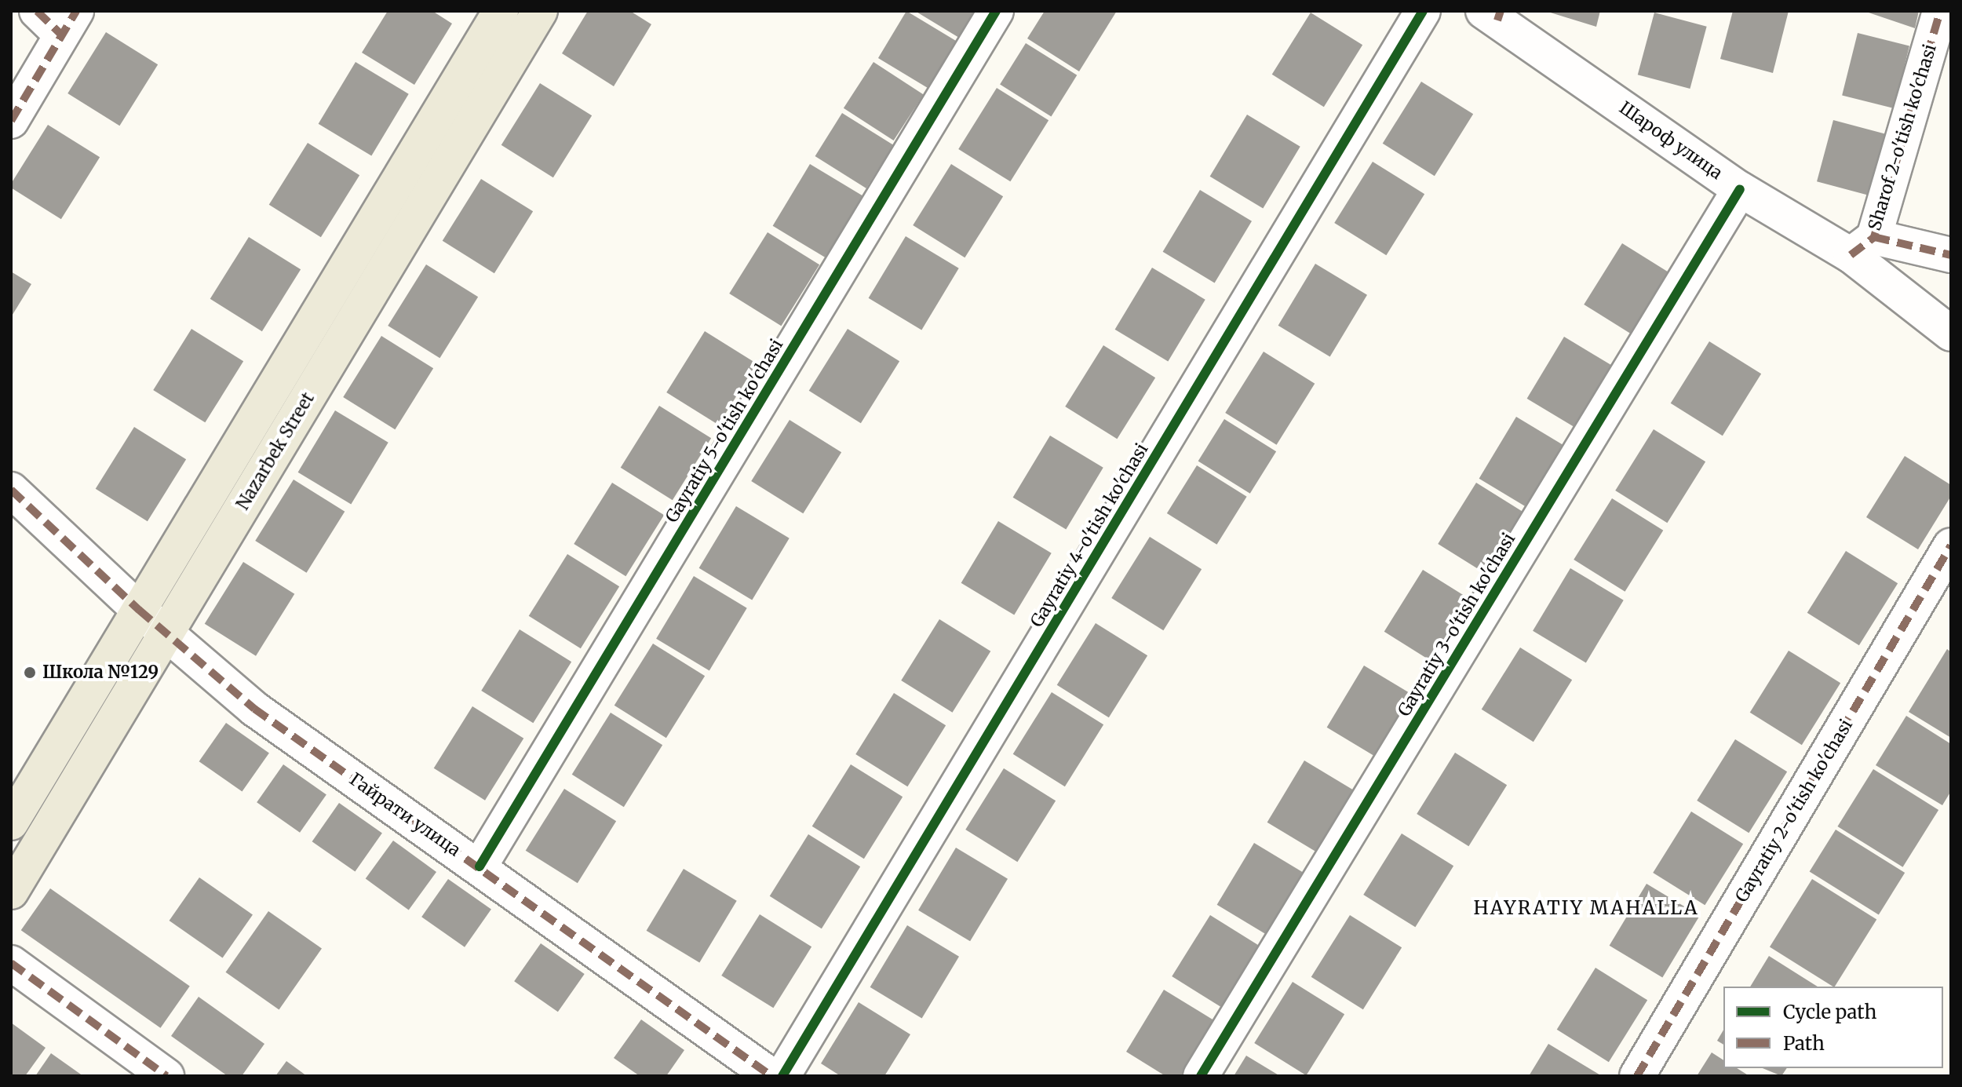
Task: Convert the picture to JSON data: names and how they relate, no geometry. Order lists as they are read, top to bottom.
{
  "streets": {
    "main road": ["Nazarbek Street"],
    "street": [
      "Sharof 2-o'tish ko'chasi",
      "Шароф улица",
      "Gayratiy 5-o'tish ko'chasi",
      "Gayratiy 4-o'tish ko'chasi",
      "Gayratiy 3-o'tish ko'chasi",
      "Gayratiy 2-o'tish ko'chasi",
      "Гайрати улица"
    ]
  },
  "crossings": [
    ["Sharof 2-o'tish ko'chasi", "Шароф улица"],
    ["Шароф улица", "Gayratiy 3-o'tish ko'chasi"],
    ["Gayratiy 5-o'tish ko'chasi", "Гайрати улица"],
    ["Nazarbek Street", "Гайрати улица"]
  ],
  "districts": ["HAYRATIY MAHALLA"],
  "places": ["Школа №129"],
  "legend": ["Cycle path", "Path"]
}
